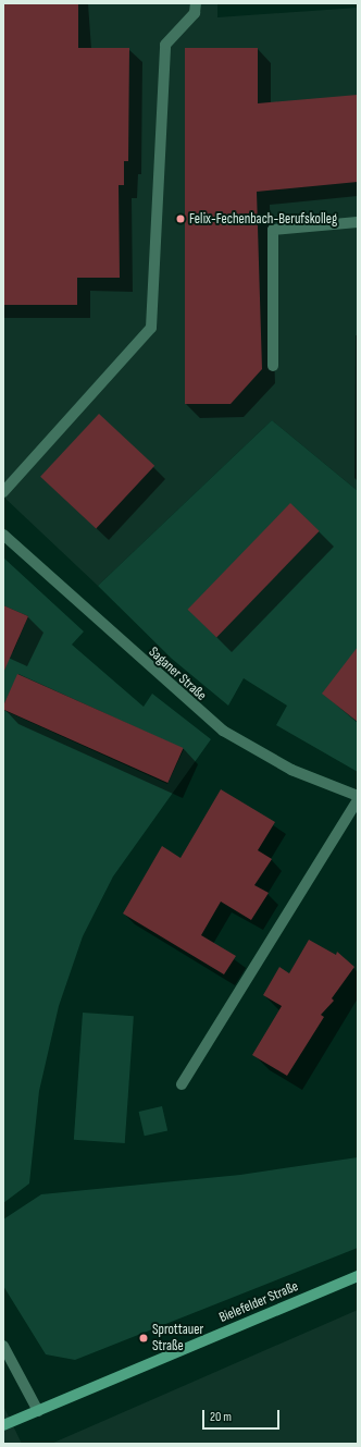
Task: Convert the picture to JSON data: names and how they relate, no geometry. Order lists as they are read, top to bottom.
{
  "streets": {
    "main road": ["Bielefelder Straße"],
    "street": ["Saganer Straße"]
  },
  "places": ["Felix-Fechenbach-Berufskolleg", "Sprottauer Straße"],
  "scale_bar": "20 m"
}
